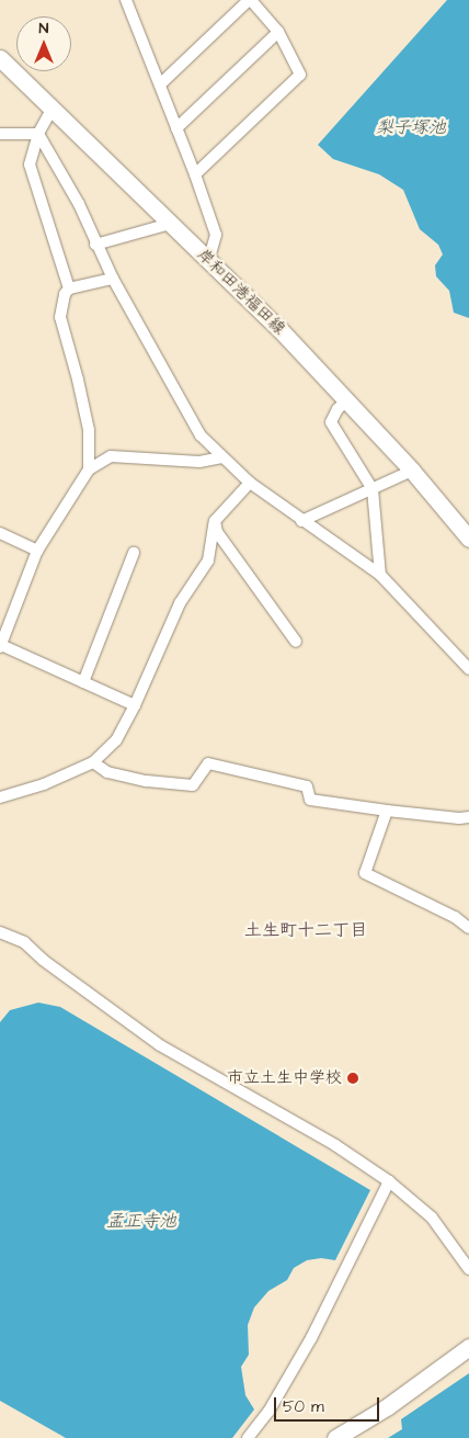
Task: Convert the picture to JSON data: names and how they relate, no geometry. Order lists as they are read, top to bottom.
{
  "streets": {
    "street": ["岸和田港福田線"]
  },
  "districts": ["土生町十二丁目"],
  "water": ["梨子塚池", "孟正寺池"],
  "places": ["市立土生中学校"],
  "scale_bar": "50 m",
  "north": "top"
}
